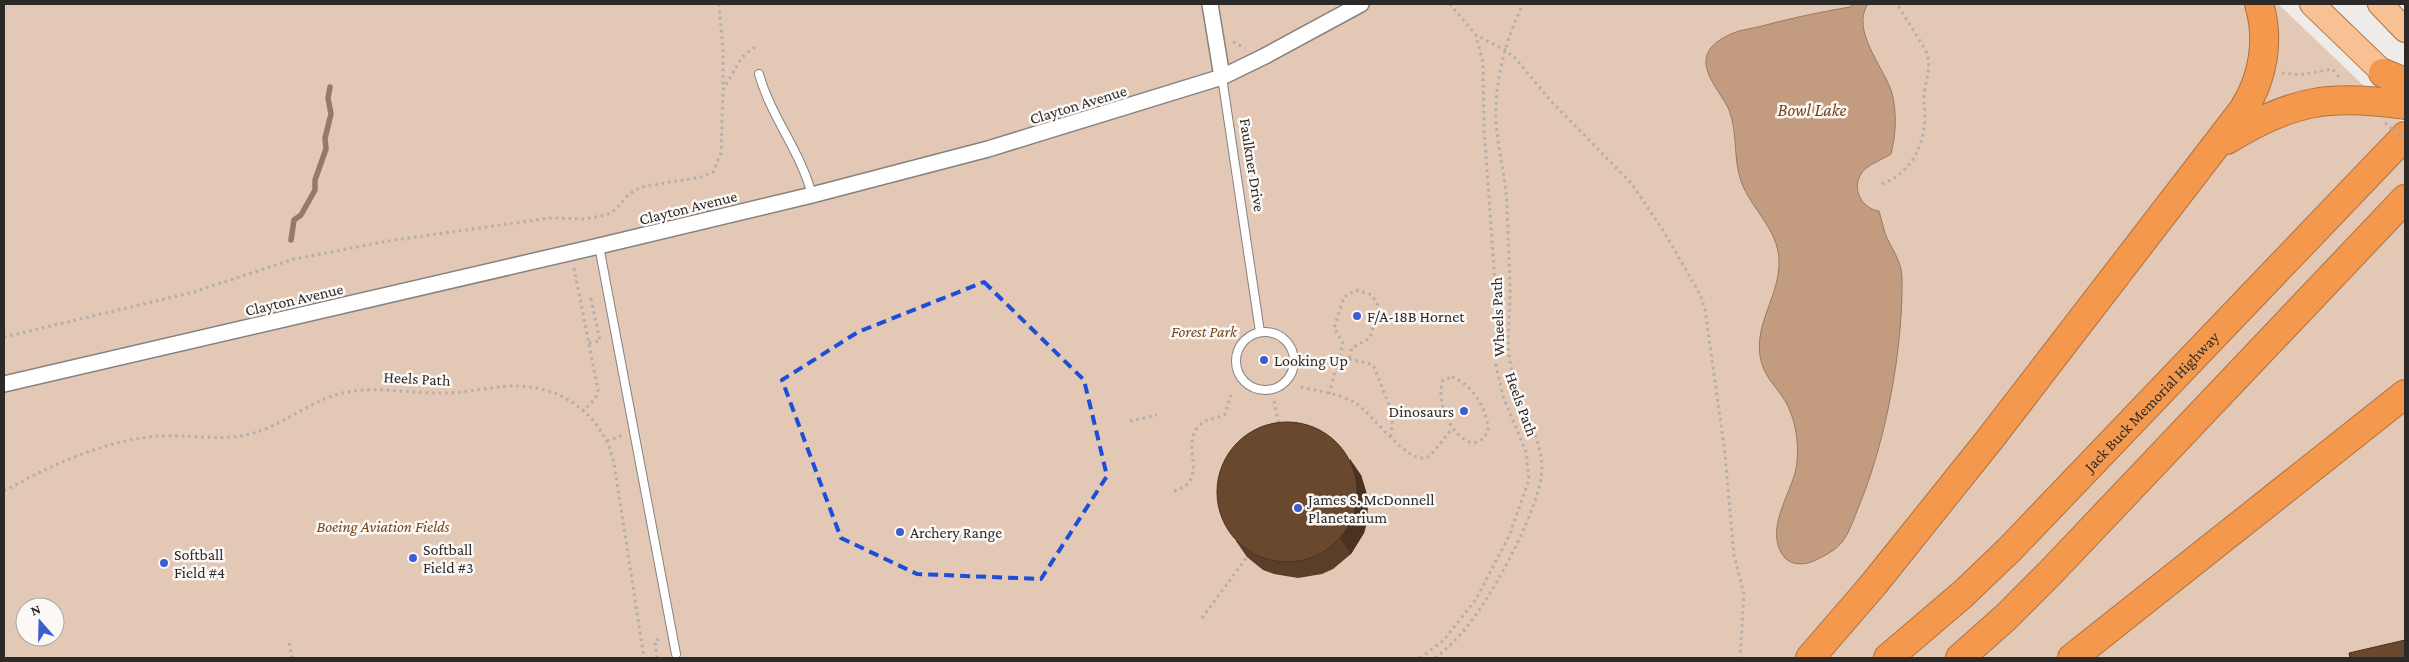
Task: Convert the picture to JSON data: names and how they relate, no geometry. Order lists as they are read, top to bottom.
{
  "streets": {
    "highway": ["Jack Buck Memorial Highway"],
    "street": ["Clayton Avenue", "Faulkner Drive"],
    "path": ["Wheels Path", "Heels Path"]
  },
  "crossings": [
    ["Clayton Avenue", "Faulkner Drive"]
  ],
  "water": ["Bowl Lake"],
  "parks": ["Forest Park", "Boeing Aviation Fields"],
  "places": [
    "F/A-18B Hornet",
    "Looking Up",
    "Dinosaurs",
    "James S. McDonnell Planetarium",
    "Archery Range",
    "Softball Field #3",
    "Softball Field #4"
  ],
  "north": "top"
}
